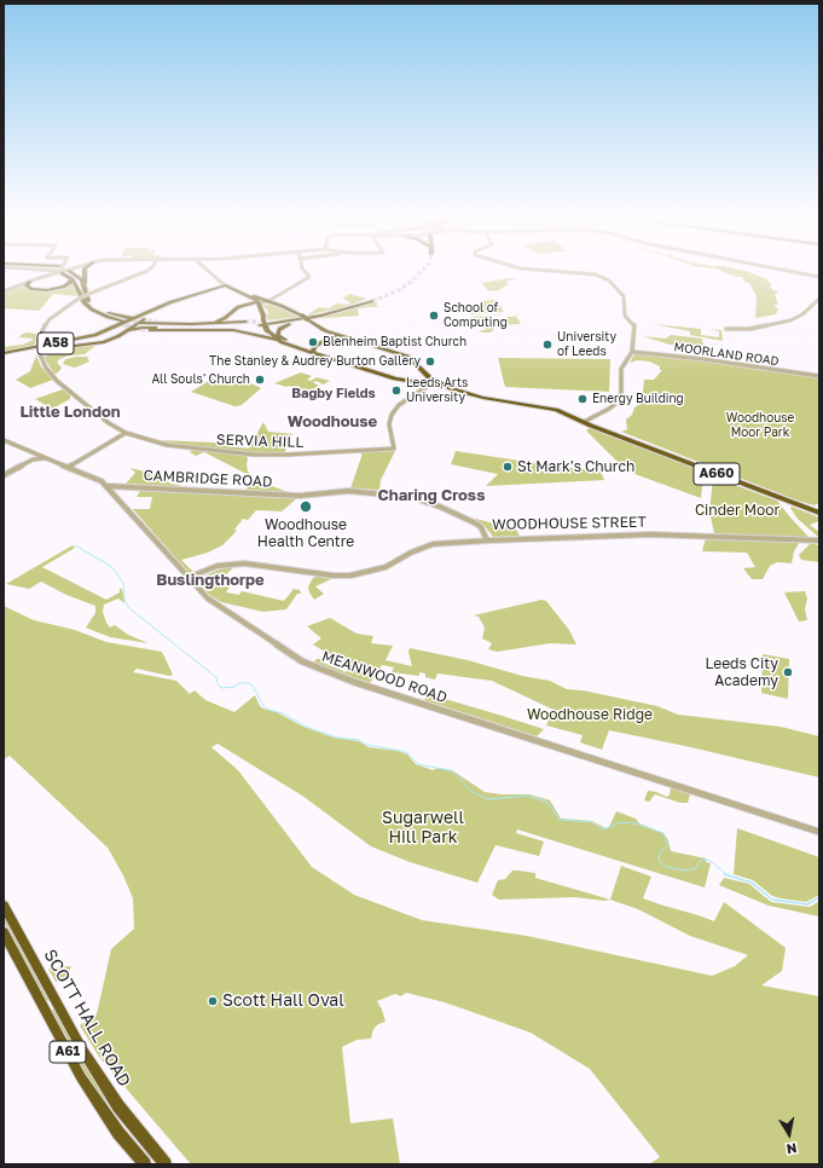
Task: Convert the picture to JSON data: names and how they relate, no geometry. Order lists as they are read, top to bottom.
{
  "streets": {
    "highway": [
      "A58",
      "A660",
      "SCOTT HALL ROAD",
      "A61"
    ],
    "street": [
      "MOORLAND ROAD",
      "SERVIA HILL",
      "CAMBRIDGE ROAD",
      "WOODHOUSE STREET",
      "MEANWOOD ROAD"
    ]
  },
  "crossings": [
    ["CAMBRIDGE ROAD", "WOODHOUSE STREET"],
    ["CAMBRIDGE ROAD", "MEANWOOD ROAD"]
  ],
  "districts": [
    "Bagby Fields",
    "Little London",
    "Woodhouse",
    "Charing Cross",
    "Buslingthorpe"
  ],
  "parks": [
    "Woodhouse Moor Park",
    "Cinder Moor",
    "Woodhouse Ridge",
    "Sugarwell Hill Park"
  ],
  "places": [
    "School of Computing",
    "Blenheim Baptist Church",
    "University of Leeds",
    "The Stanley & Audrey Burton Gallery",
    "All Souls' Church",
    "Leeds Arts University",
    "Energy Building",
    "St Mark's Church",
    "Woodhouse Health Centre",
    "Leeds City Academy",
    "Scott Hall Oval"
  ],
  "north": "bottom"
}
